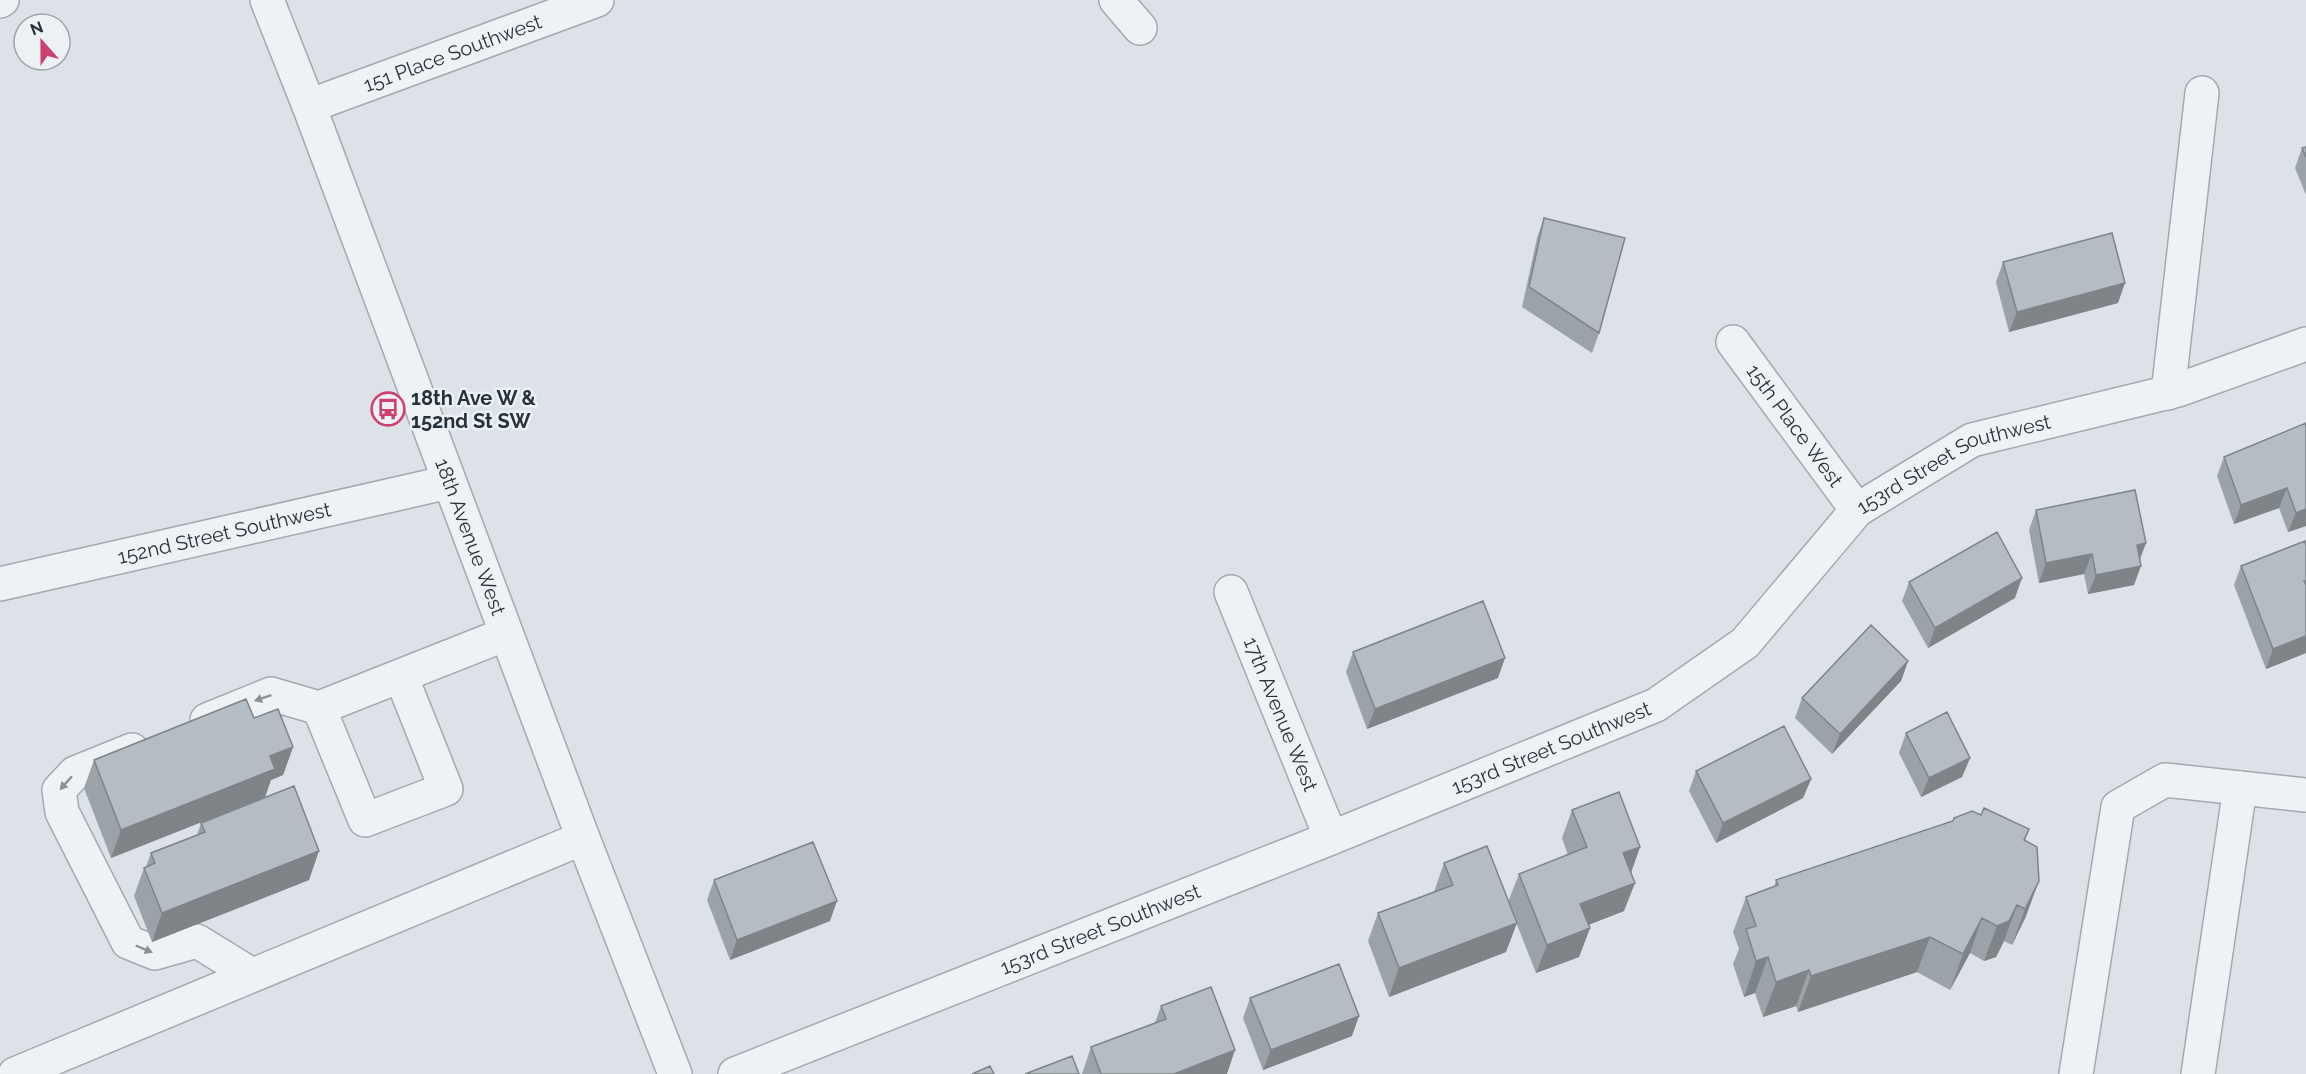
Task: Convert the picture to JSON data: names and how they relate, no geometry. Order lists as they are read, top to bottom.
{
  "streets": {
    "street": [
      "151 Place Southwest",
      "15th Place West",
      "153rd Street Southwest",
      "152nd Street Southwest",
      "18th Avenue West",
      "17th Avenue West"
    ]
  },
  "crossings": [
    ["151 Place Southwest", "18th Avenue West"],
    ["15th Place West", "153rd Street Southwest"],
    ["153rd Street Southwest", "17th Avenue West"],
    ["152nd Street Southwest", "18th Avenue West"]
  ],
  "places": {
    "bus stop": ["18th Ave W & 152nd St SW"]
  },
  "north": "top"
}
